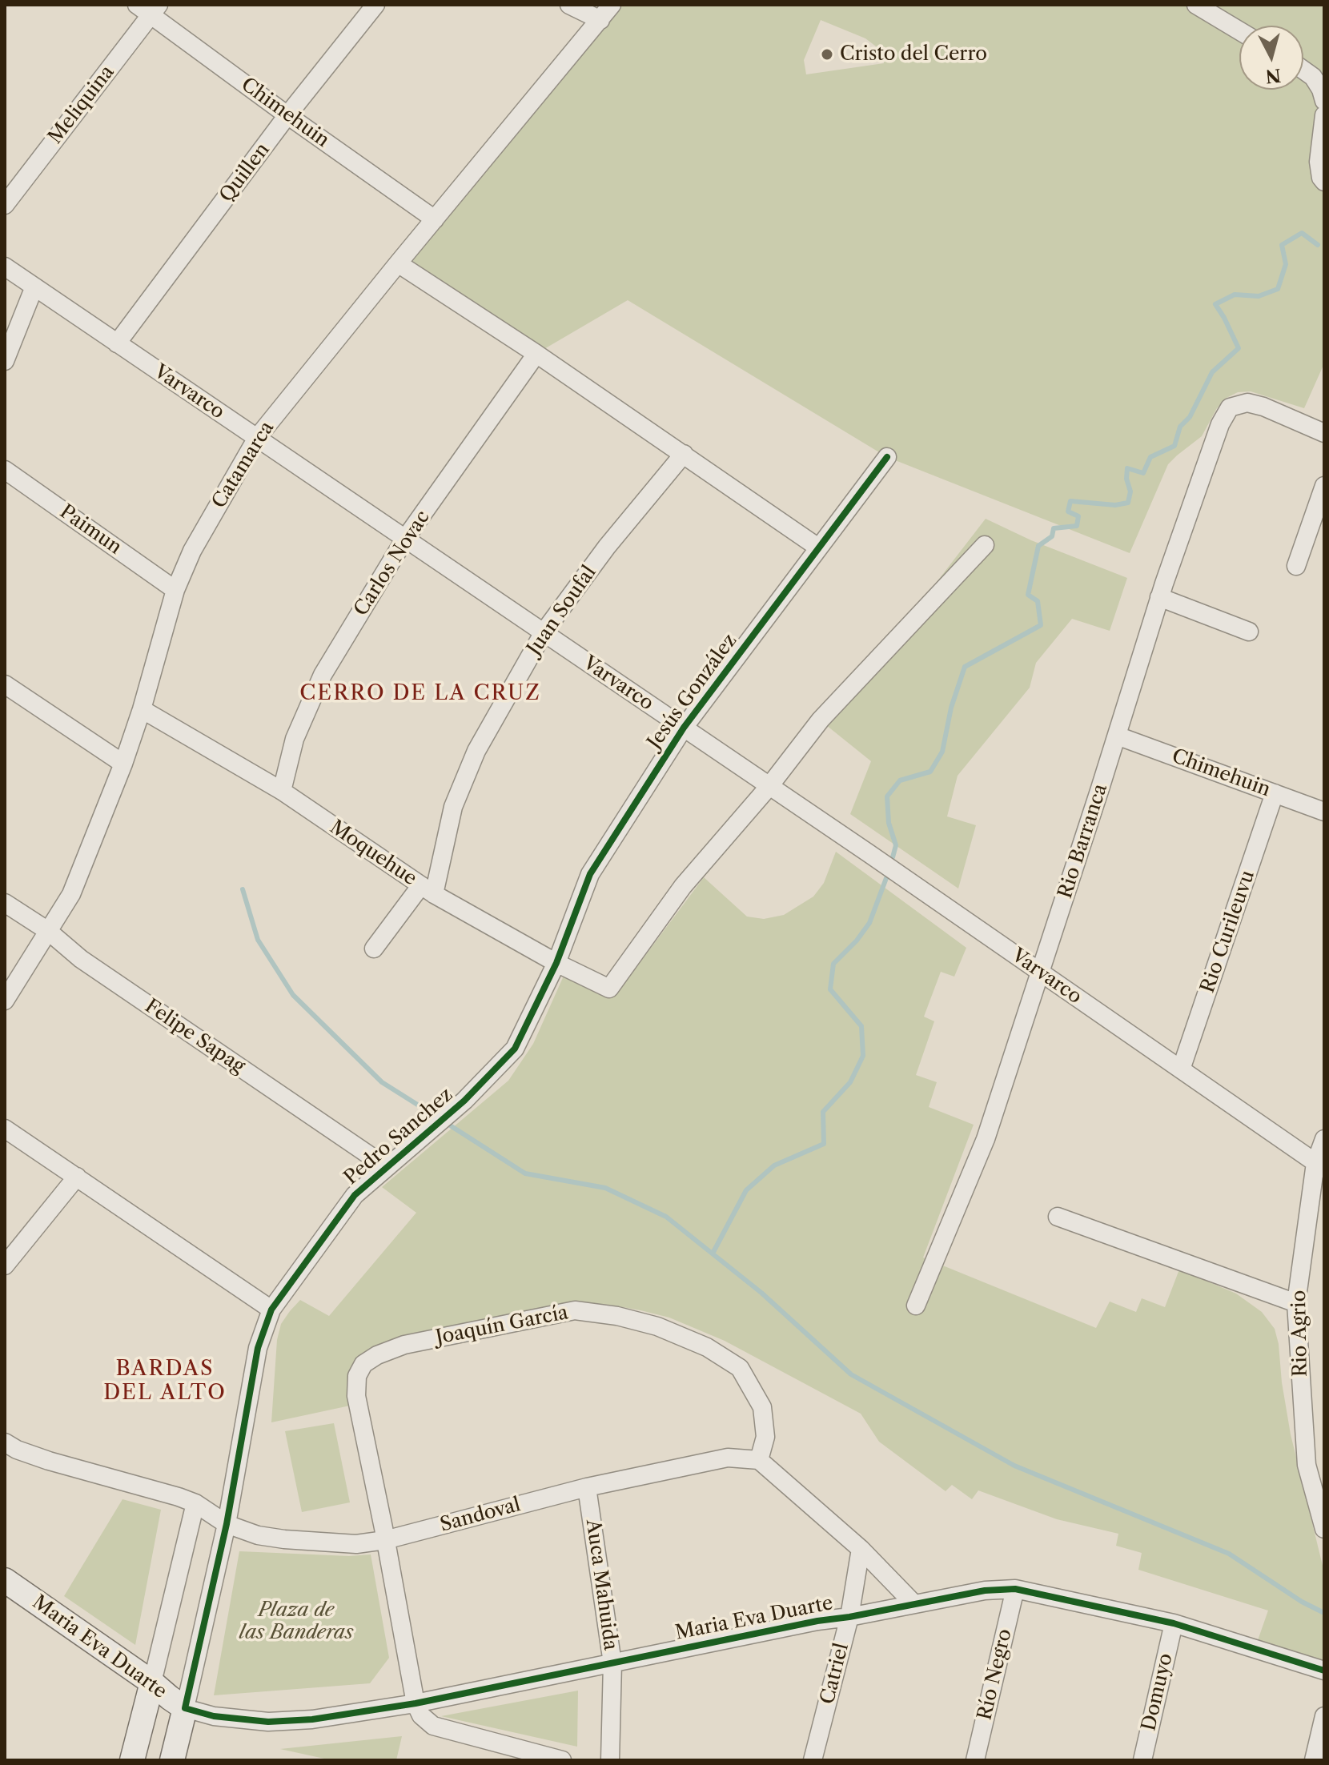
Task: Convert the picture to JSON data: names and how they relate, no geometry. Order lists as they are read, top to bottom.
{
  "streets": {
    "main road": ["Maria Eva Duarte"],
    "street": [
      "Meliquina",
      "Chimehuin",
      "Quillen",
      "Varvarco",
      "Catamarca",
      "Paimun",
      "Carlos Novac",
      "Juan Soufal",
      "Jesús González",
      "Rio Barranca",
      "Moquehue",
      "Rio Curileuvu",
      "Felipe Sapag",
      "Pedro Sanchez",
      "Joaquín García",
      "Rio Agrio",
      "Sandoval",
      "Auca Mahuida",
      "Catriel",
      "Río Negro",
      "Domuyo"
    ]
  },
  "crossings": [
    ["Meliquina", "Chimehuin"],
    ["Chimehuin", "Quillen"],
    ["Chimehuin", "Catamarca"],
    ["Chimehuin", "Rio Barranca"],
    ["Chimehuin", "Rio Curileuvu"],
    ["Quillen", "Varvarco"],
    ["Varvarco", "Catamarca"],
    ["Varvarco", "Carlos Novac"],
    ["Varvarco", "Juan Soufal"],
    ["Varvarco", "Jesús González"],
    ["Varvarco", "Rio Barranca"],
    ["Varvarco", "Moquehue"],
    ["Varvarco", "Rio Curileuvu"],
    ["Varvarco", "Rio Agrio"],
    ["Catamarca", "Paimun"],
    ["Catamarca", "Moquehue"],
    ["Catamarca", "Felipe Sapag"],
    ["Carlos Novac", "Moquehue"],
    ["Juan Soufal", "Moquehue"],
    ["Jesús González", "Moquehue"],
    ["Jesús González", "Pedro Sanchez"],
    ["Moquehue", "Pedro Sanchez"],
    ["Felipe Sapag", "Pedro Sanchez"],
    ["Pedro Sanchez", "Sandoval"],
    ["Pedro Sanchez", "Maria Eva Duarte"],
    ["Joaquín García", "Sandoval"],
    ["Sandoval", "Auca Mahuida"],
    ["Auca Mahuida", "Maria Eva Duarte"],
    ["Maria Eva Duarte", "Catriel"],
    ["Maria Eva Duarte", "Río Negro"],
    ["Maria Eva Duarte", "Domuyo"]
  ],
  "districts": ["CERRO DE LA CRUZ", "BARDAS DEL ALTO"],
  "parks": ["Plaza de las Banderas"],
  "places": ["Cristo del Cerro"],
  "north": "bottom"
}
